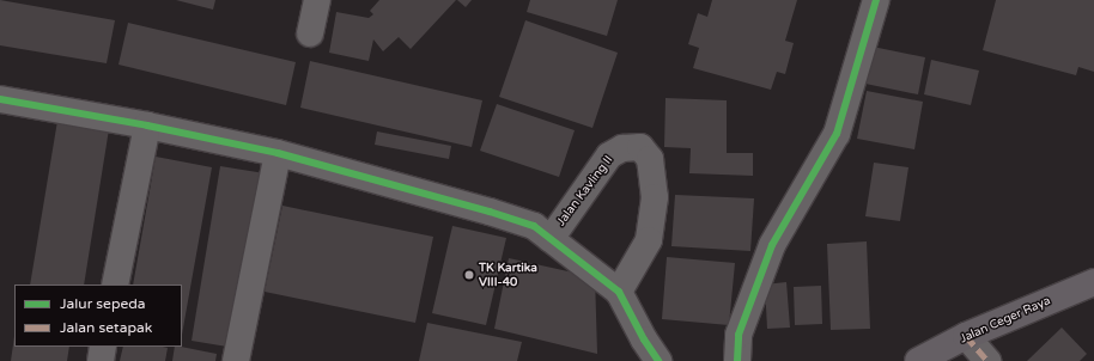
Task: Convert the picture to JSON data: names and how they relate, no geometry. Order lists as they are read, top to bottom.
{
  "streets": {
    "main road": ["Jalan Ceger Raya"],
    "street": ["Jalan Kavling II"]
  },
  "places": ["TK Kartika VIII-40"],
  "legend": ["Jalur sepeda", "Jalan setapak"]
}
